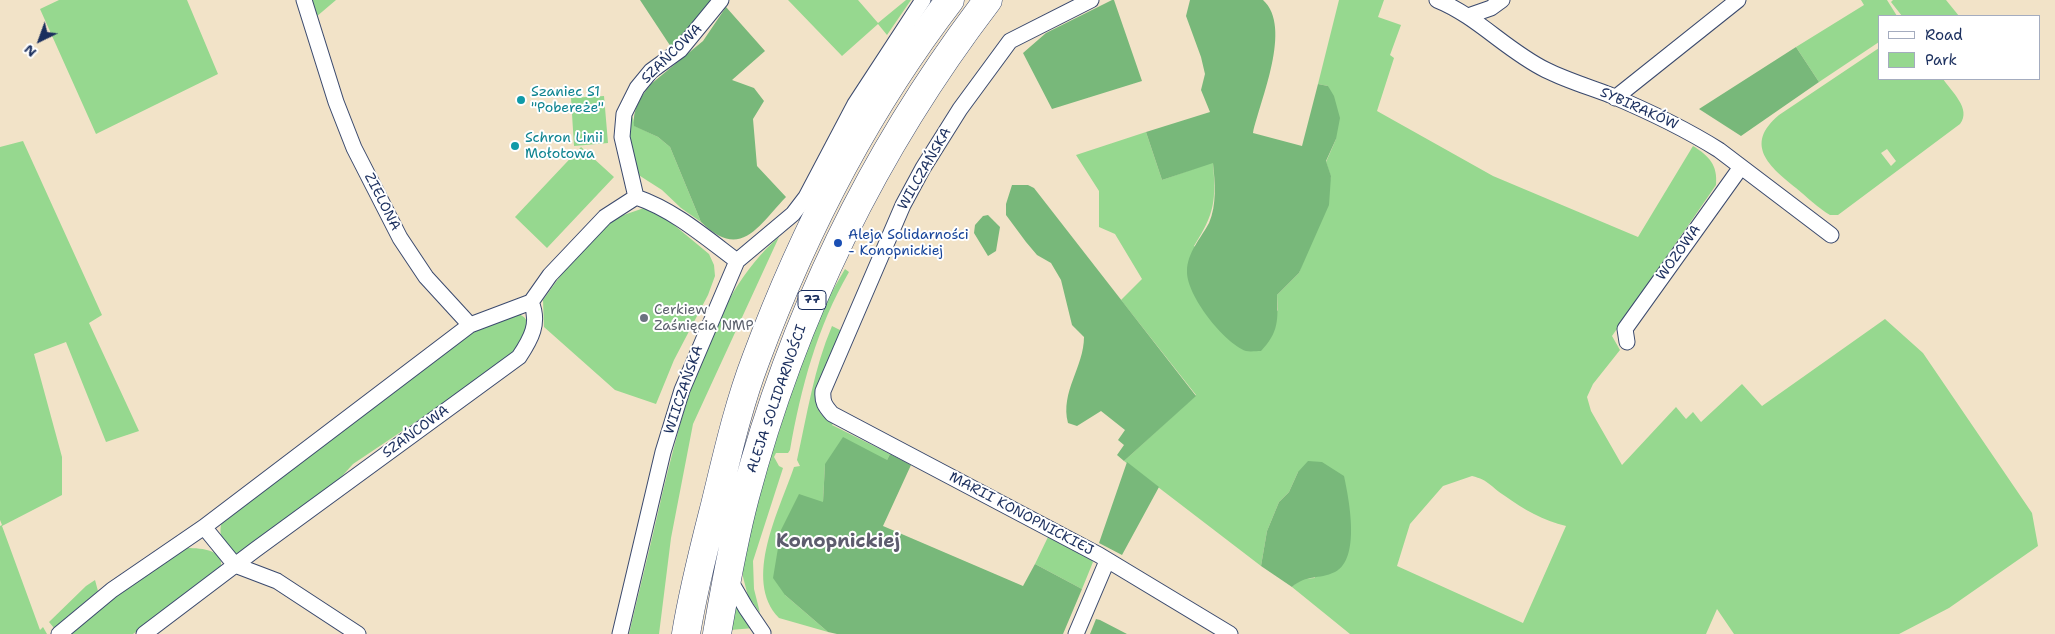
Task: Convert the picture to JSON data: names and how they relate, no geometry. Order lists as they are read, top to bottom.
{
  "streets": {
    "highway": ["77", "ALEJA SOLIDARNOŚCI"],
    "street": [
      "SZAŃCOWA",
      "SYBIRAKÓW",
      "WILCZAŃSKA",
      "ZIELONA",
      "WOZOWA",
      "WIICZAŃSKA",
      "MARII KONOPNICKIEJ"
    ]
  },
  "crossings": [
    ["SYBIRAKÓW", "WOZOWA"],
    ["WILCZAŃSKA", "MARII KONOPNICKIEJ"]
  ],
  "districts": ["Konopnickiej"],
  "places": [
    "Szaniec S1 \"Pobereże\"",
    "Schron Linii Mołotowa",
    "Aleja Solidarności - Konopnickiej",
    "Cerkiew Zaśnięcia NMP"
  ],
  "legend": ["Road", "Park"],
  "north": "bottom left"
}
